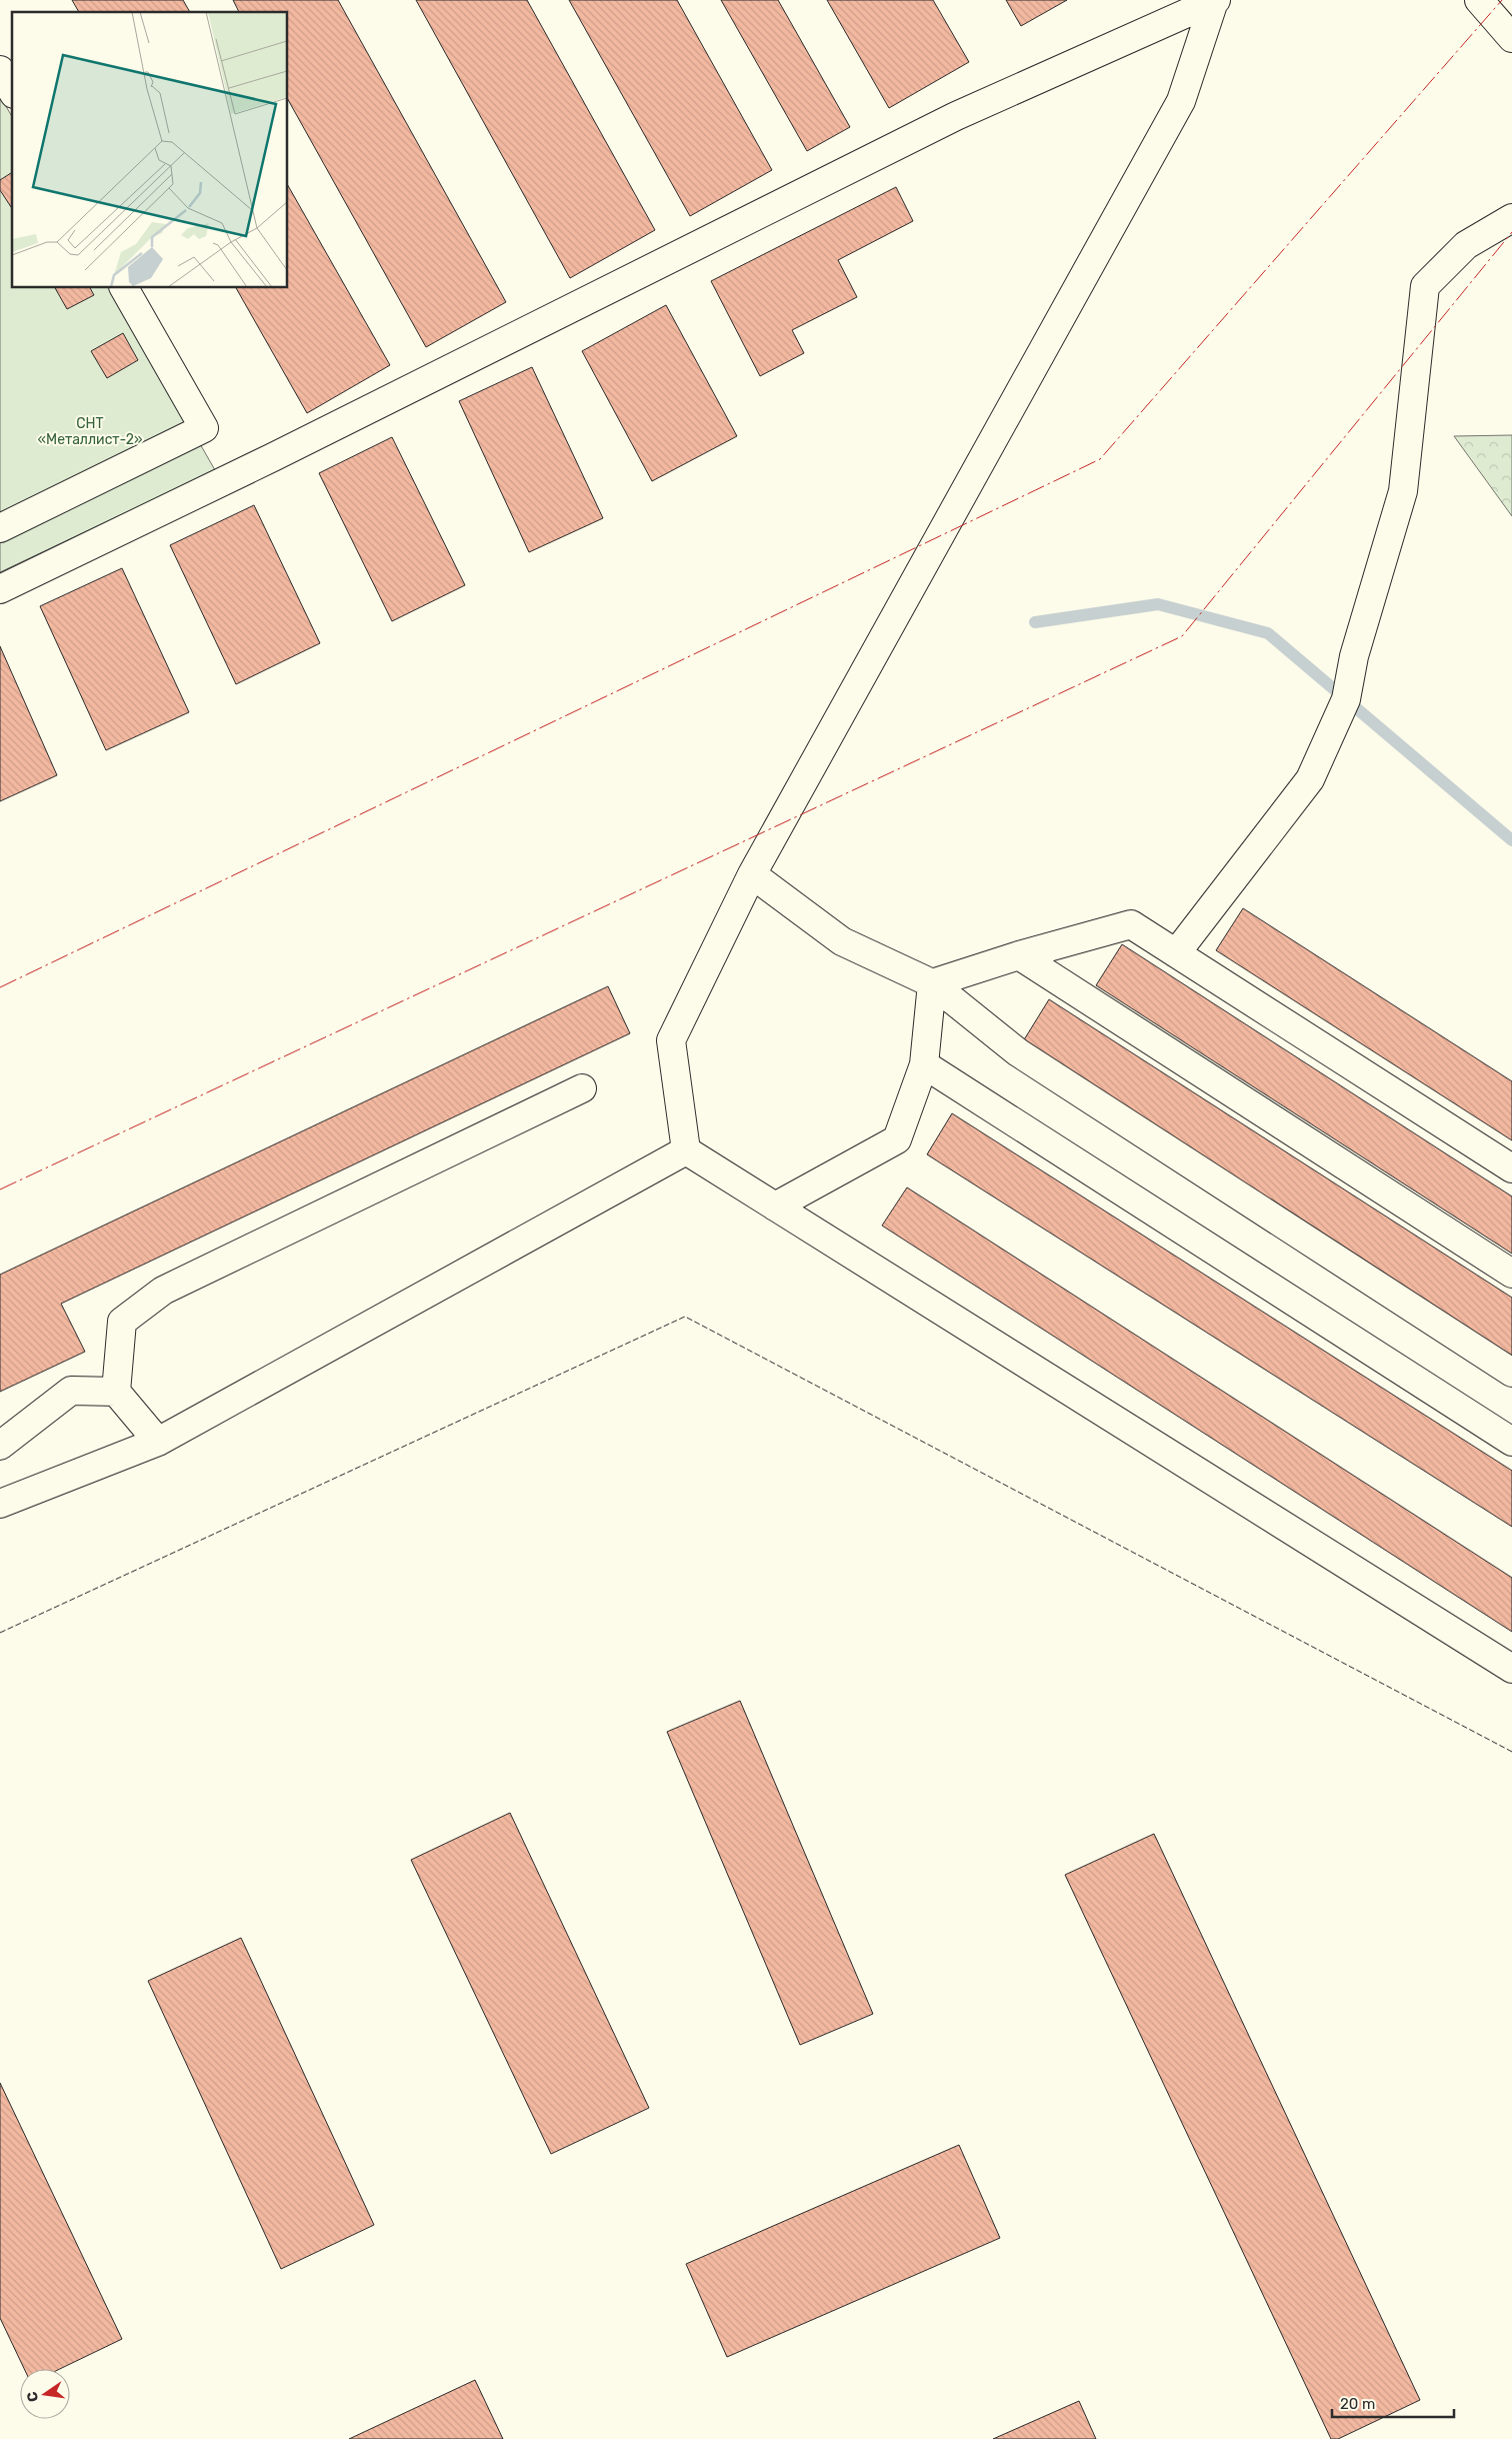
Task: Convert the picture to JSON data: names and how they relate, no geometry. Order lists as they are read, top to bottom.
{
  "parks": ["СНТ «Металлист-2»"],
  "scale_bar": "20 m",
  "north": "left"
}
